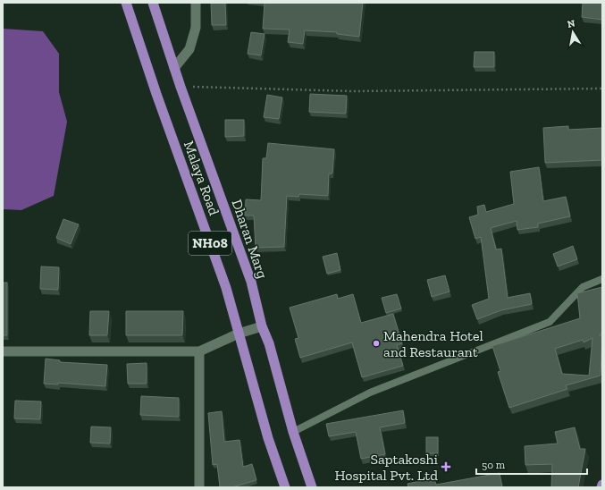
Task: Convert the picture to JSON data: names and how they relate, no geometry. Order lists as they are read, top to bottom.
{
  "streets": {
    "main road": ["Malaya Road", "Dharan Marg", "NH08"]
  },
  "places": {
    "other": ["Mahendra Hotel and Restaurant"],
    "health": ["Saptakoshi Hospital Pvt. Ltd"]
  },
  "scale_bar": "50 m",
  "north": "top"
}
